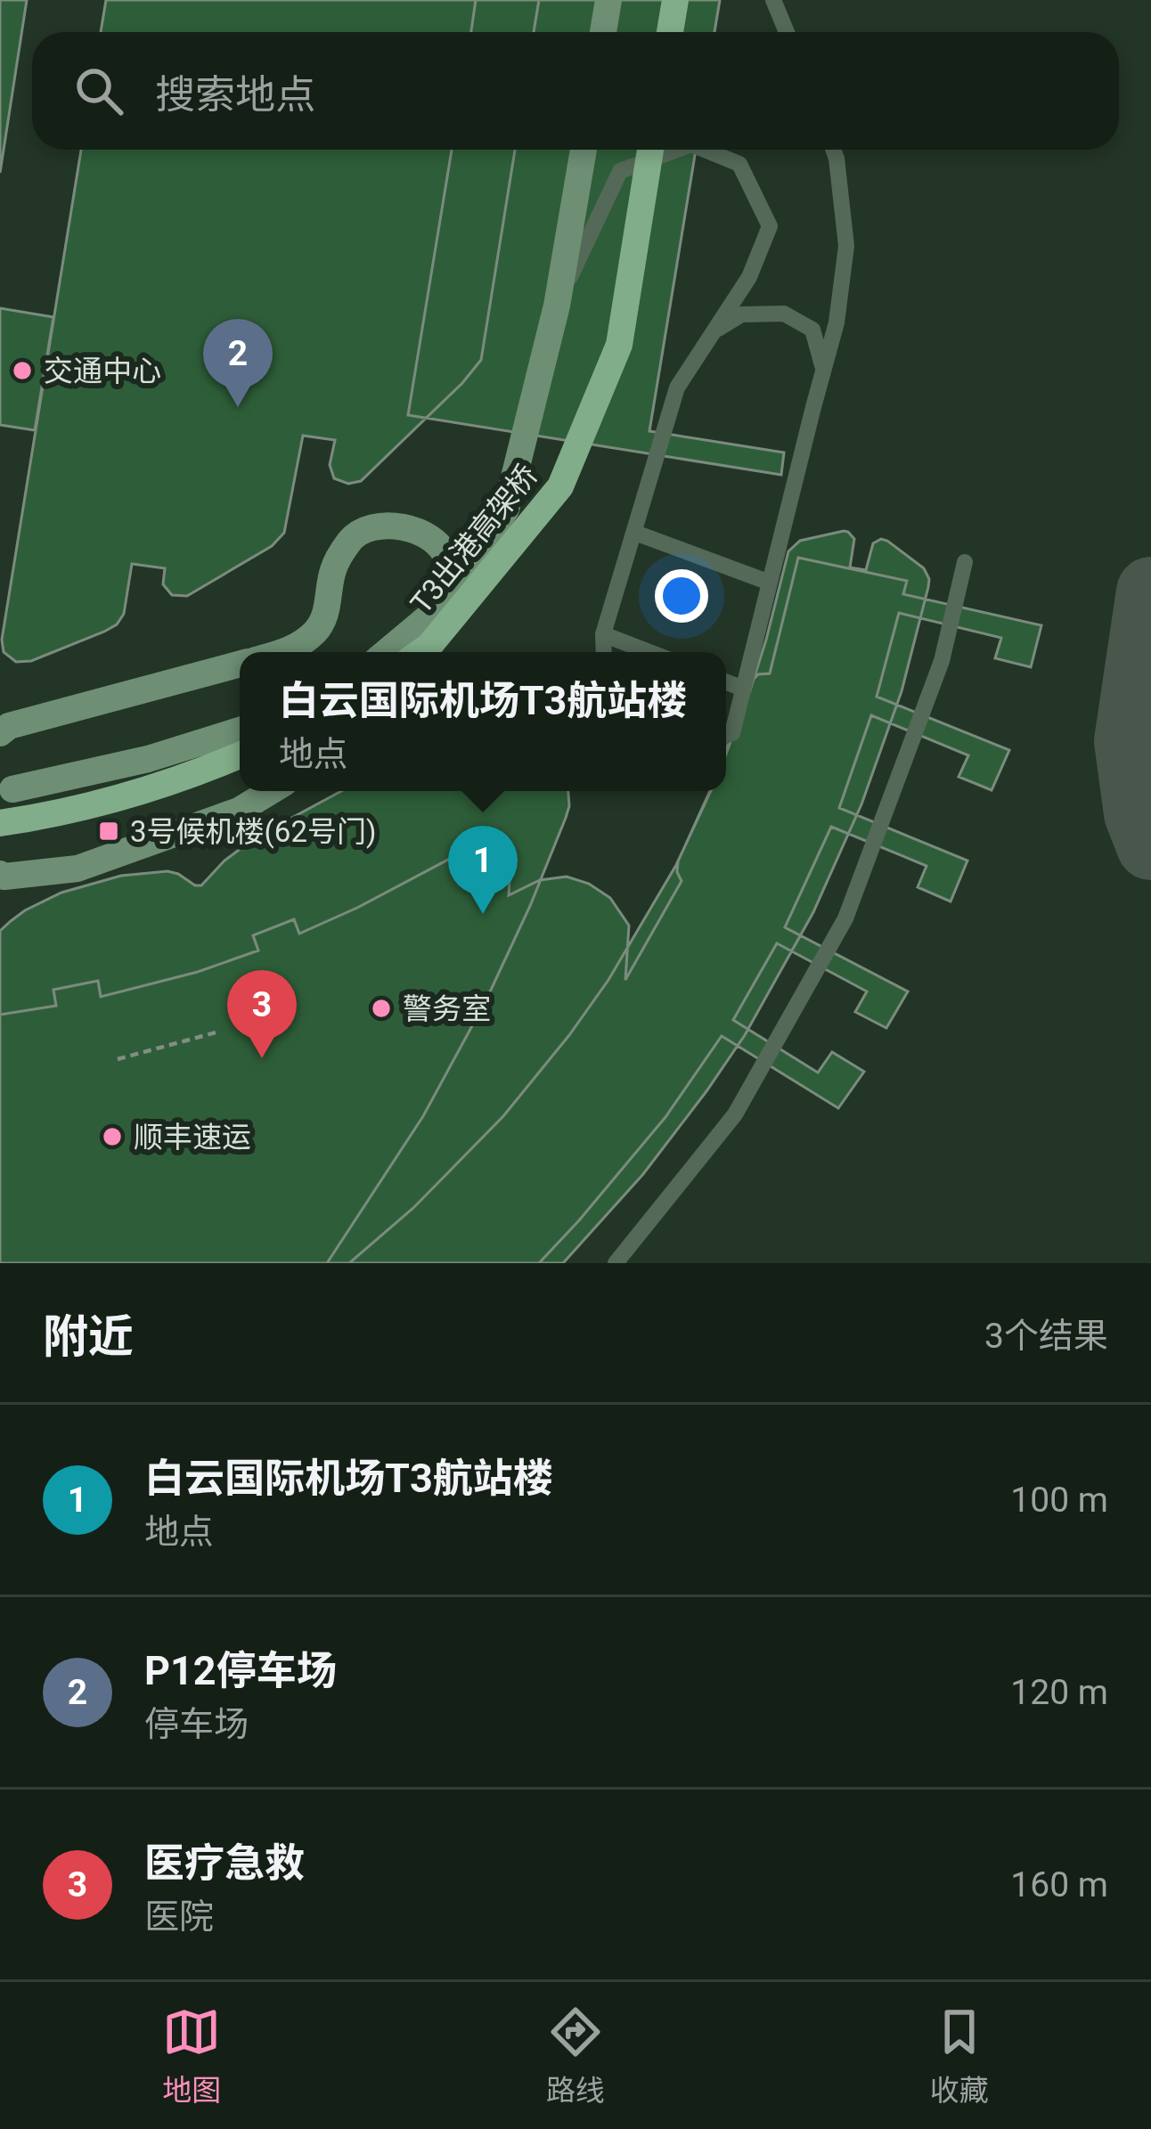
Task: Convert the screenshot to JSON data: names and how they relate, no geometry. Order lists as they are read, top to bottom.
{
  "streets": {
    "main road": ["T3出港高架桥"]
  },
  "places": {
    "other": ["交通中心", "警务室", "顺丰速运"],
    "transit": ["3号候机楼(62号门)"]
  },
  "page": {
    "search": "搜索地点",
    "pins": ["2", "1", "3"],
    "popup": ["白云国际机场T3航站楼", "地点"],
    "heading": ["附近", "3个结果"],
    "list": [
      {
        "mark": "1",
        "name": "白云国际机场T3航站楼",
        "note": "地点",
        "value": "100 m"
      },
      {
        "mark": "2",
        "name": "P12停车场",
        "note": "停车场",
        "value": "120 m"
      },
      {
        "mark": "3",
        "name": "医疗急救",
        "note": "医院",
        "value": "160 m"
      }
    ],
    "nav": ["地图", "路线", "收藏"]
  }
}
